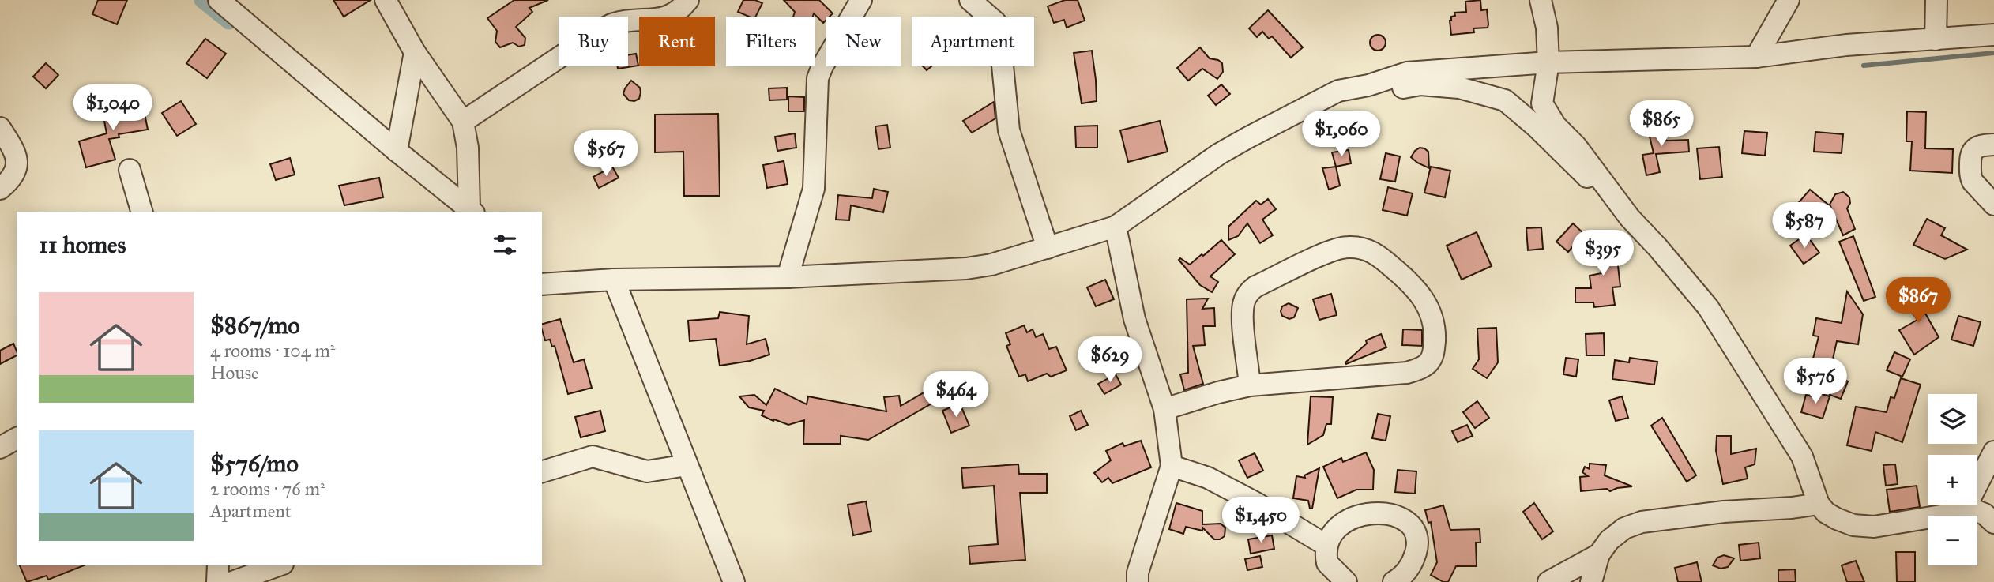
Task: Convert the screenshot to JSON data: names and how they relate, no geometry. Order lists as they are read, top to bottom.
{
  "page": {
    "chip": [
      "Buy",
      "Rent",
      "Filters",
      "New",
      "Apartment"
    ],
    "price": [
      "$1,040",
      "$865",
      "$1,060",
      "$567",
      "$587",
      "$395",
      "$867",
      "$629",
      "$576",
      "$464",
      "$1,450"
    ],
    "heading": "11 homes",
    "list": [
      {
        "name": "$867/mo",
        "note": "4 rooms · 104 m² · House"
      },
      {
        "name": "$576/mo",
        "note": "2 rooms · 76 m² · Apartment"
      }
    ],
    "map_buttons": ["+", "−"]
  }
}
